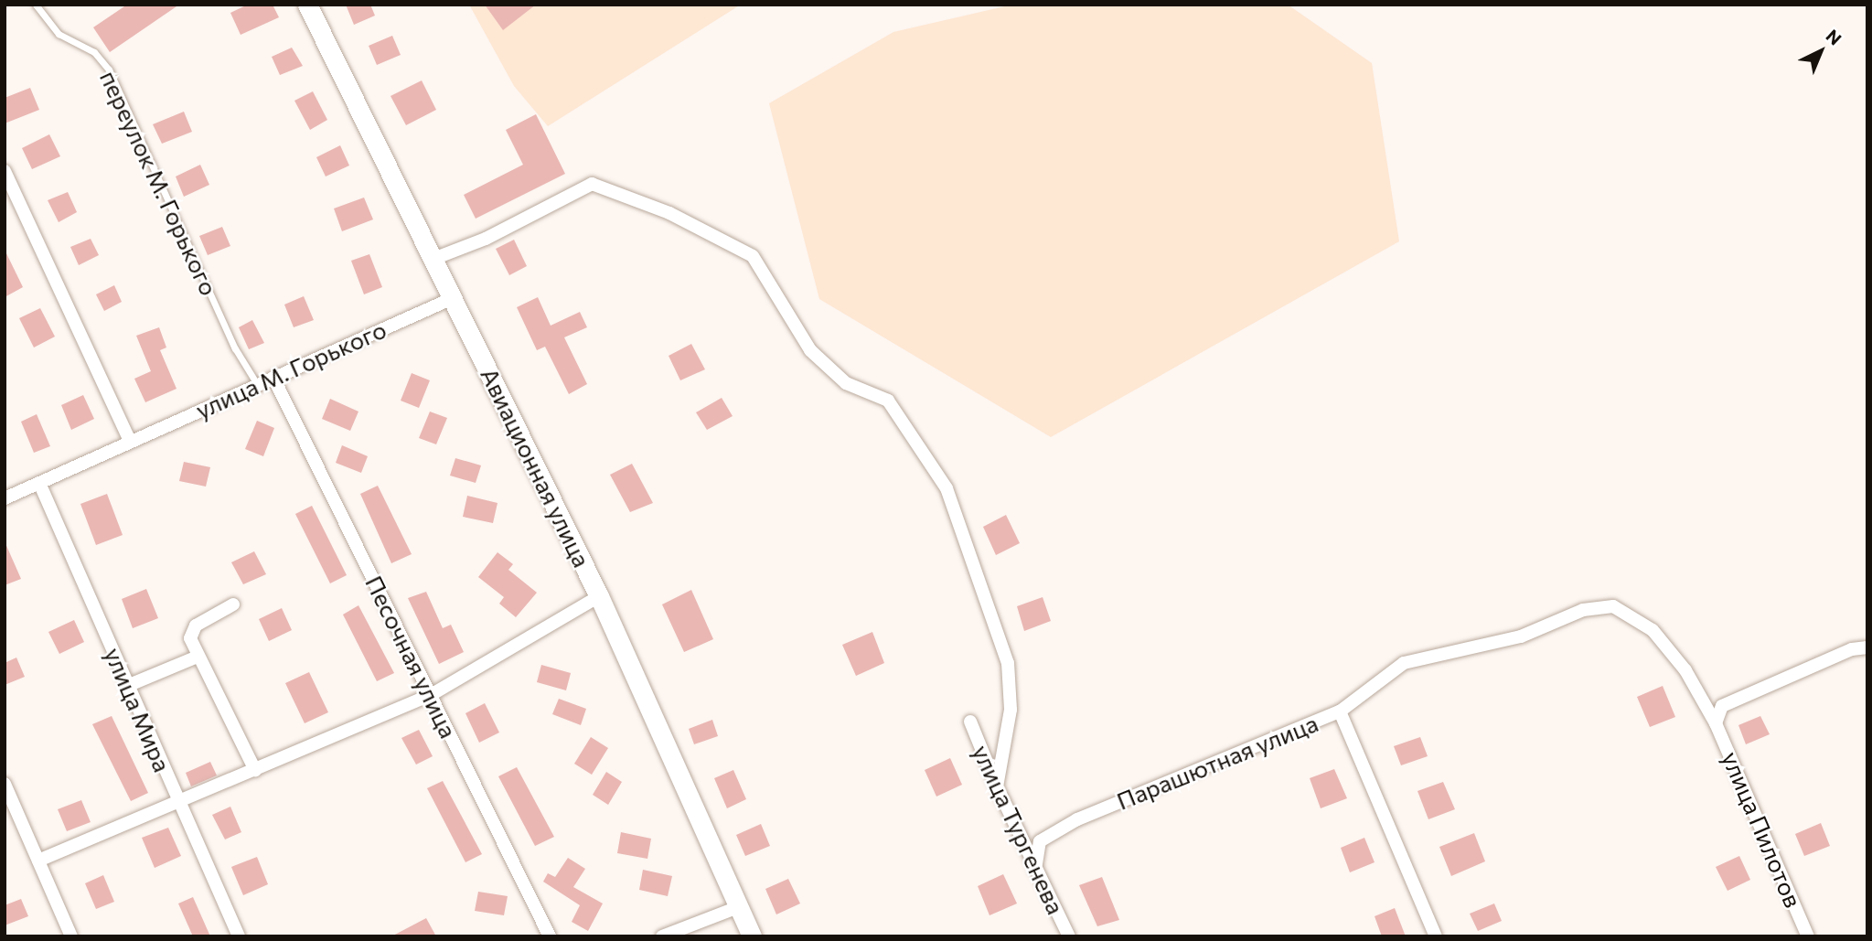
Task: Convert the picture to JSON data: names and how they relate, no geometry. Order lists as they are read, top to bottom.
{
  "streets": {
    "main road": ["Авиационная улица"],
    "street": [
      "улица М. Горького",
      "Песочная улица",
      "улица Мира",
      "Парашютная улица",
      "улица Тургенева",
      "улица Пилотов"
    ],
    "lane": ["переулок М. Горького"]
  },
  "crossings": [
    ["переулок М. Горького", "улица М. Горького"],
    ["улица М. Горького", "Авиационная улица"],
    ["улица М. Горького", "Песочная улица"],
    ["улица М. Горького", "улица Мира"],
    ["Парашютная улица", "улица Тургенева"],
    ["Парашютная улица", "улица Пилотов"]
  ],
  "north": "top right"
}
